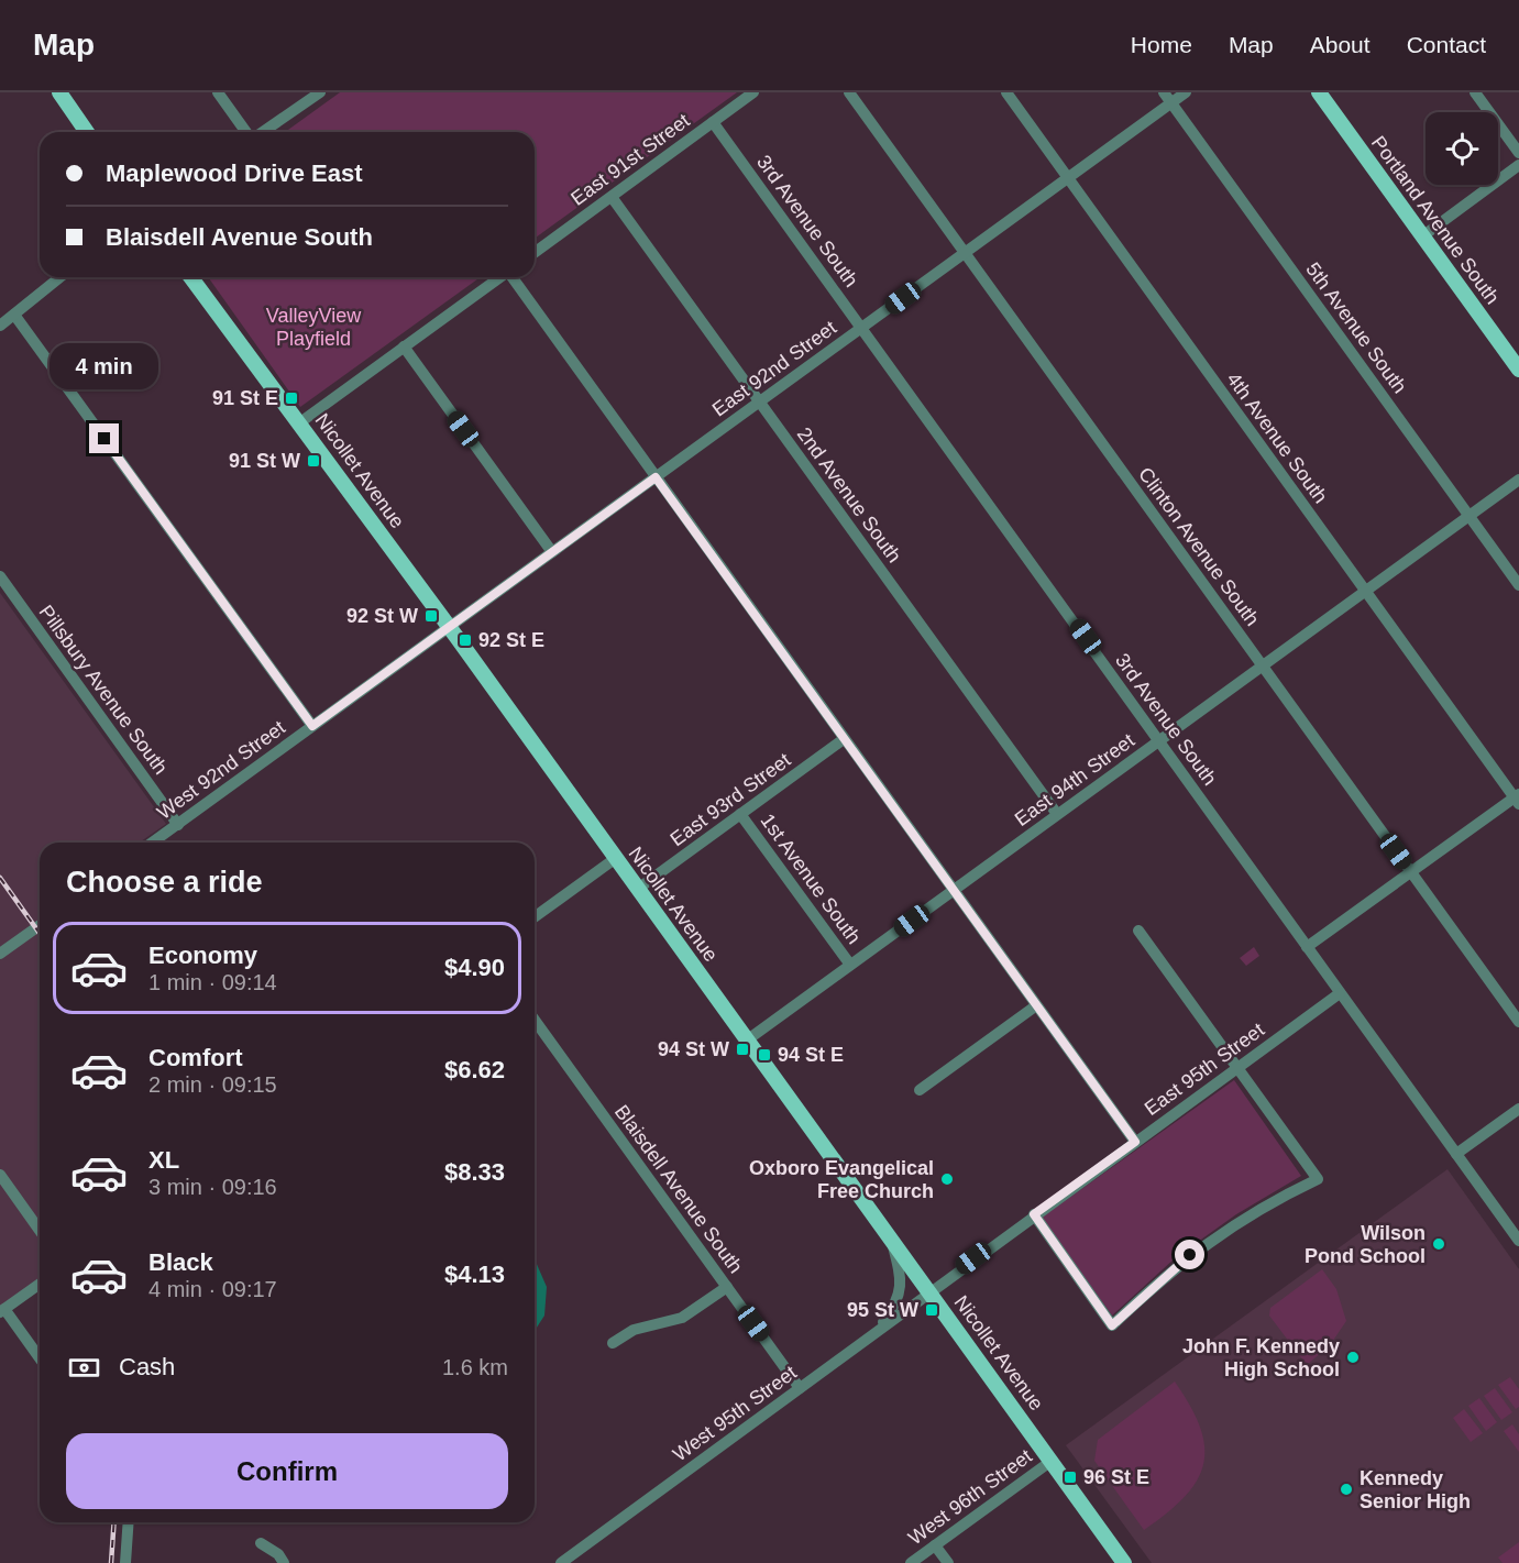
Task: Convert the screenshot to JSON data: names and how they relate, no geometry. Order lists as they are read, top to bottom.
{
  "streets": {
    "main road": ["Portland Avenue South", "Nicollet Avenue"],
    "street": [
      "East 91st Street",
      "3rd Avenue South",
      "5th Avenue South",
      "East 92nd Street",
      "4th Avenue South",
      "2nd Avenue South",
      "Clinton Avenue South",
      "Pillsbury Avenue South",
      "West 92nd Street",
      "East 94th Street",
      "East 93rd Street",
      "1st Avenue South",
      "East 95th Street",
      "Blaisdell Avenue South",
      "West 95th Street",
      "West 96th Street"
    ]
  },
  "crossings": [
    ["East 91st Street", "3rd Avenue South"],
    ["East 91st Street", "2nd Avenue South"],
    ["3rd Avenue South", "East 92nd Street"],
    ["3rd Avenue South", "East 94th Street"],
    ["3rd Avenue South", "East 95th Street"],
    ["5th Avenue South", "East 92nd Street"],
    ["5th Avenue South", "East 94th Street"],
    ["East 92nd Street", "4th Avenue South"],
    ["East 92nd Street", "Nicollet Avenue"],
    ["East 92nd Street", "2nd Avenue South"],
    ["East 92nd Street", "Clinton Avenue South"],
    ["East 92nd Street", "West 92nd Street"],
    ["4th Avenue South", "East 94th Street"],
    ["Nicollet Avenue", "West 92nd Street"],
    ["Nicollet Avenue", "East 94th Street"],
    ["Nicollet Avenue", "East 93rd Street"],
    ["Nicollet Avenue", "East 95th Street"],
    ["Nicollet Avenue", "West 95th Street"],
    ["Nicollet Avenue", "West 96th Street"],
    ["2nd Avenue South", "East 94th Street"],
    ["Clinton Avenue South", "East 94th Street"],
    ["Pillsbury Avenue South", "West 92nd Street"],
    ["East 94th Street", "1st Avenue South"],
    ["East 93rd Street", "1st Avenue South"],
    ["East 95th Street", "West 95th Street"],
    ["Blaisdell Avenue South", "West 95th Street"]
  ],
  "parks": ["ValleyView Playfield"],
  "places": {
    "transit": [
      "91 St E",
      "91 St W",
      "92 St W",
      "92 St E",
      "94 St W",
      "94 St E",
      "95 St W",
      "96 St E"
    ],
    "other": [
      "Oxboro Evangelical Free Church",
      "Wilson Pond School",
      "John F. Kennedy High School",
      "Kennedy Senior High"
    ]
  },
  "page": {
    "header": "Map",
    "nav": [
      "Home",
      "Map",
      "About",
      "Contact"
    ],
    "banner": ["Maplewood Drive East", "Blaisdell Avenue South"],
    "bubble": "4 min",
    "heading": "Choose a ride",
    "list": [
      {
        "name": "Economy",
        "note": "1 min · 09:14",
        "value": "$4.90"
      },
      {
        "name": "Comfort",
        "note": "2 min · 09:15",
        "value": "$6.62"
      },
      {
        "name": "XL",
        "note": "3 min · 09:16",
        "value": "$8.33"
      },
      {
        "name": "Black",
        "note": "4 min · 09:17",
        "value": "$4.13"
      }
    ],
    "pay": ["Cash", "1.6 km"],
    "buttons": "Confirm"
  }
}
